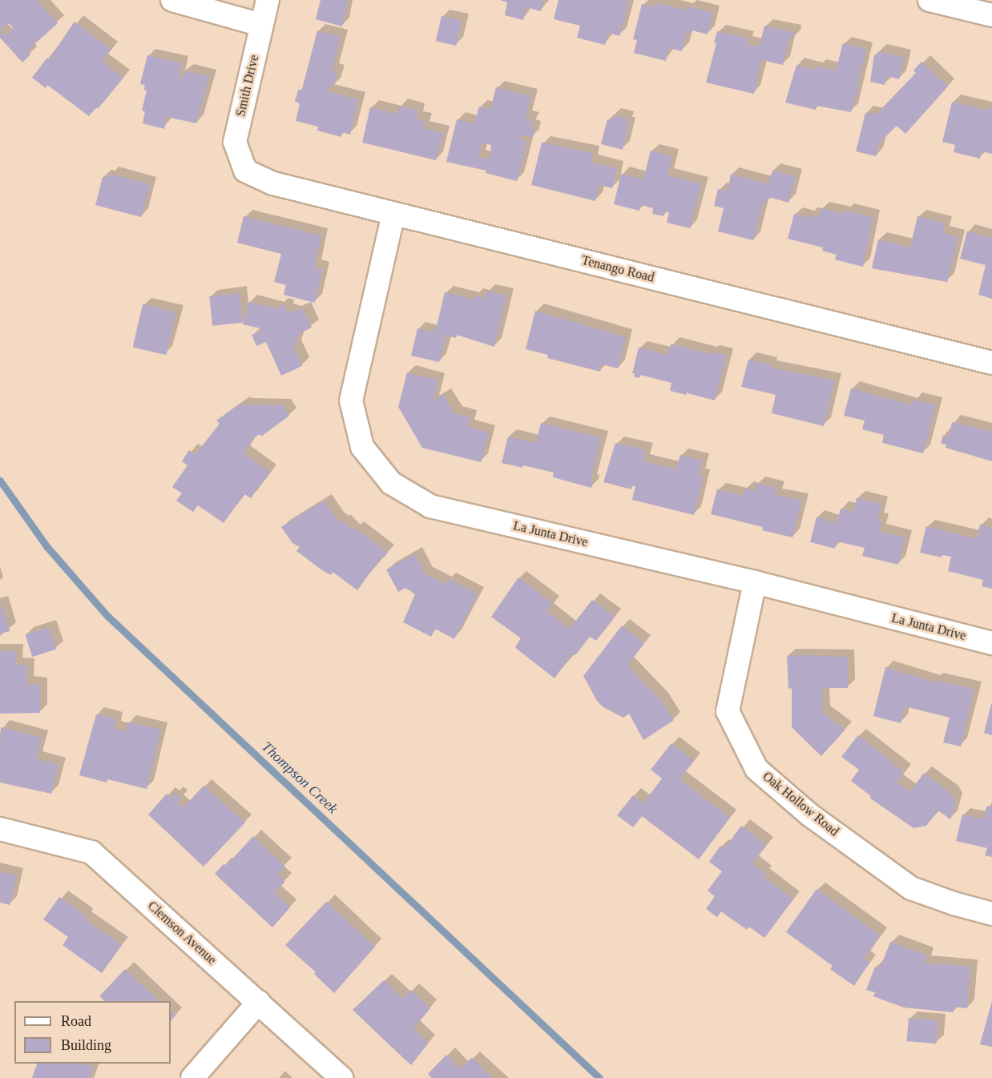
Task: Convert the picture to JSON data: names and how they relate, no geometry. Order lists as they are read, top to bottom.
{
  "streets": {
    "street": [
      "Smith Drive",
      "Tenango Road",
      "La Junta Drive",
      "Oak Hollow Road",
      "Clemson Avenue"
    ]
  },
  "crossings": [
    ["Smith Drive", "Tenango Road"],
    ["Tenango Road", "La Junta Drive"],
    ["La Junta Drive", "Oak Hollow Road"]
  ],
  "water": ["Thompson Creek"],
  "legend": ["Road", "Building"]
}
